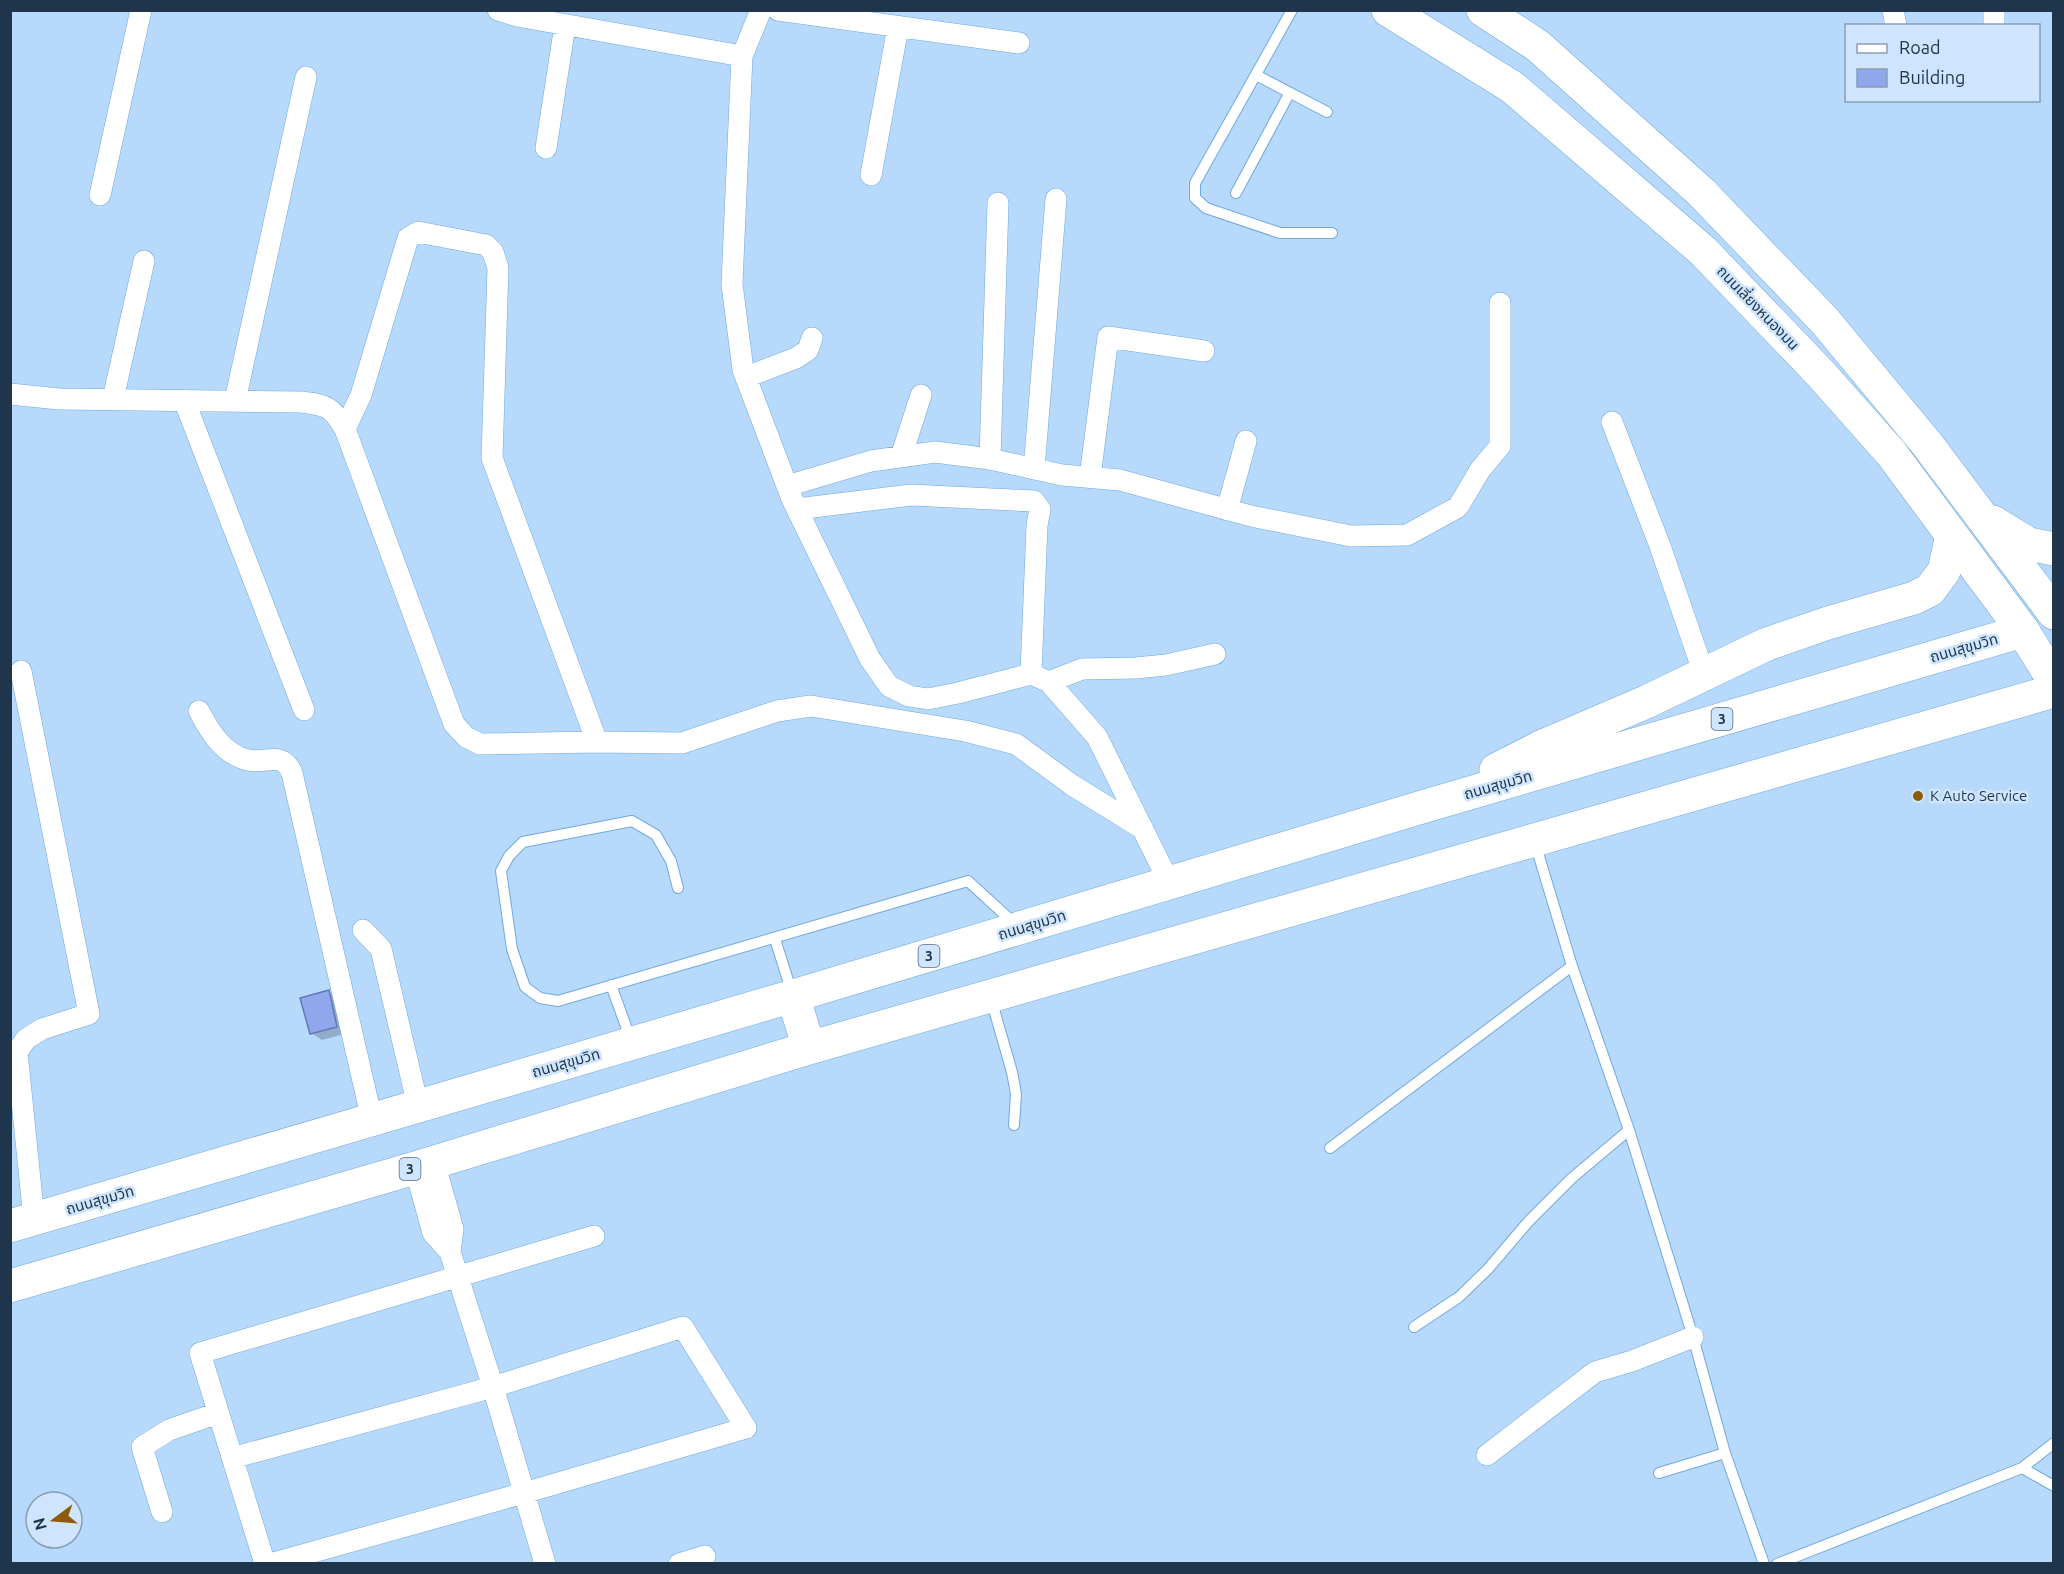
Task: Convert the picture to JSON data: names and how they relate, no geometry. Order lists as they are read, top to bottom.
{
  "streets": {
    "main road": ["ถนนเลี่ยงหนองมน", "ถนนสุขุมวิท", "3"]
  },
  "crossings": [
    ["ถนนเลี่ยงหนองมน", "ถนนสุขุมวิท"]
  ],
  "places": ["K Auto Service"],
  "legend": ["Road", "Building"],
  "north": "left"
}
